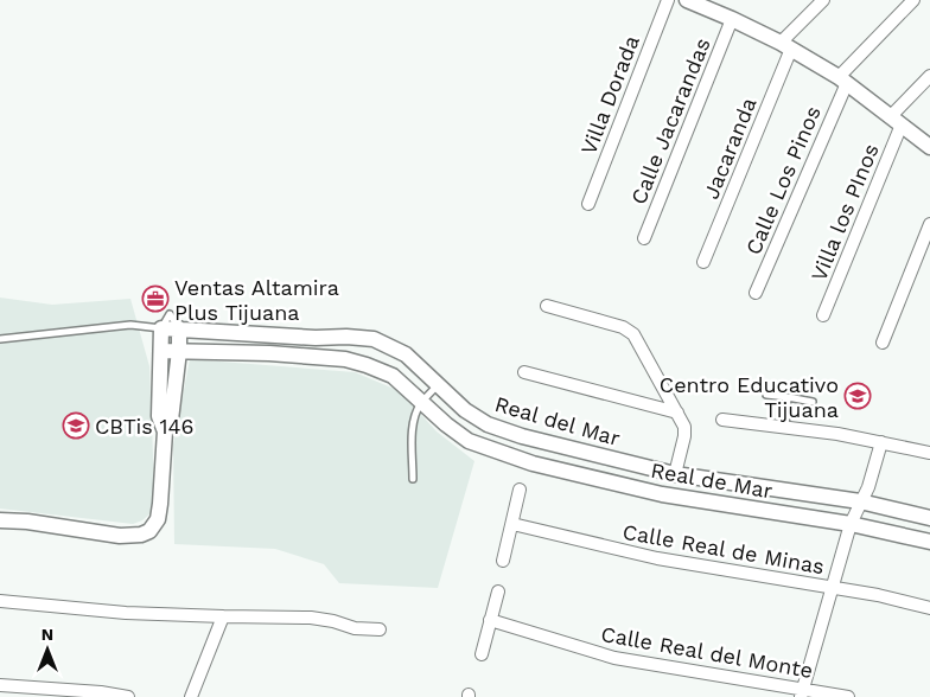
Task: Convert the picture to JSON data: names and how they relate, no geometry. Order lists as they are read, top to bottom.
{
  "streets": {
    "street": [
      "Villa Dorada",
      "Calle Jacarandas",
      "Jacaranda",
      "Calle Los Pinos",
      "Villa los PInos",
      "Real del Mar",
      "Real de Mar",
      "Calle Real de Minas",
      "Calle Real del Monte"
    ]
  },
  "places": {
    "office": ["Ventas Altamira Plus Tijuana"],
    "school or university": ["Centro Educativo Tijuana", "CBTis 146"]
  },
  "north": "top"
}
